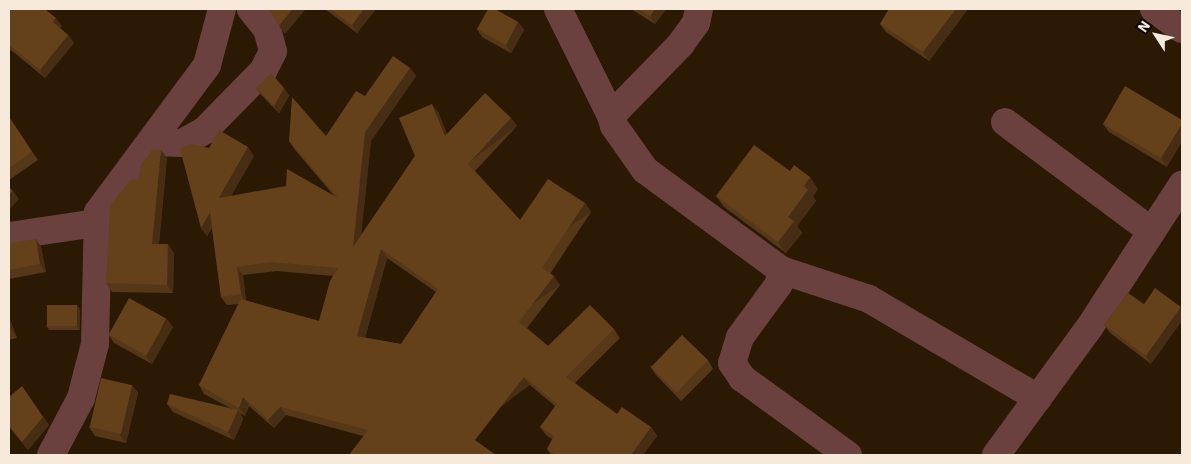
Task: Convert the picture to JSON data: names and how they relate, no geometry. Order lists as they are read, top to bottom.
{
  "north": "top left"
}
